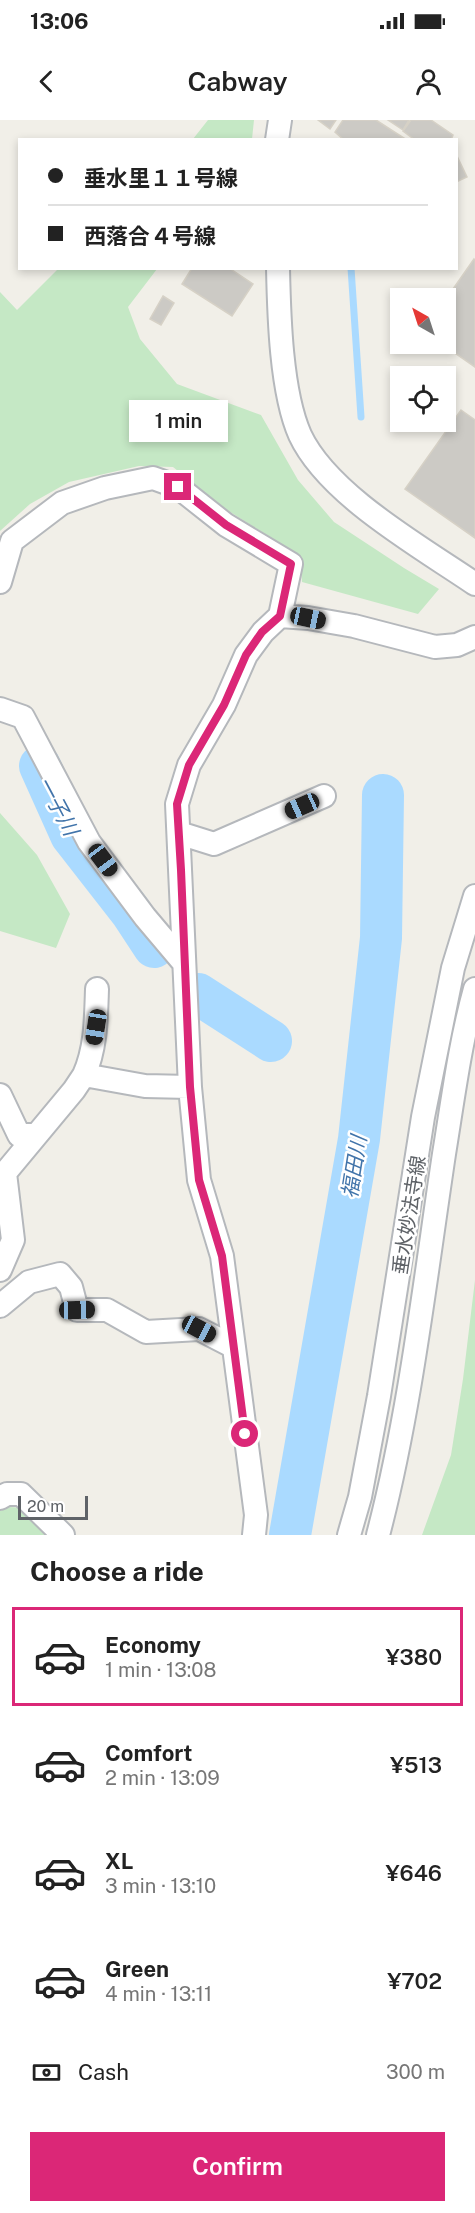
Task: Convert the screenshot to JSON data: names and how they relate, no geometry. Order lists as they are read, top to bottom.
{
  "streets": {
    "street": ["垂水妙法寺線"]
  },
  "water": ["一子川", "福田川"],
  "scale_bar": "20 m",
  "north": "top left",
  "page": {
    "status": "13:06",
    "header": "Cabway",
    "banner": ["垂水里１１号線", "西落合４号線"],
    "bubble": "1 min",
    "scale": "20 m",
    "heading": "Choose a ride",
    "list": [
      {
        "name": "Economy",
        "note": "1 min · 13:08",
        "value": "¥380"
      },
      {
        "name": "Comfort",
        "note": "2 min · 13:09",
        "value": "¥513"
      },
      {
        "name": "XL",
        "note": "3 min · 13:10",
        "value": "¥646"
      },
      {
        "name": "Green",
        "note": "4 min · 13:11",
        "value": "¥702"
      }
    ],
    "pay": ["Cash", "300 m"],
    "buttons": "Confirm"
  }
}
